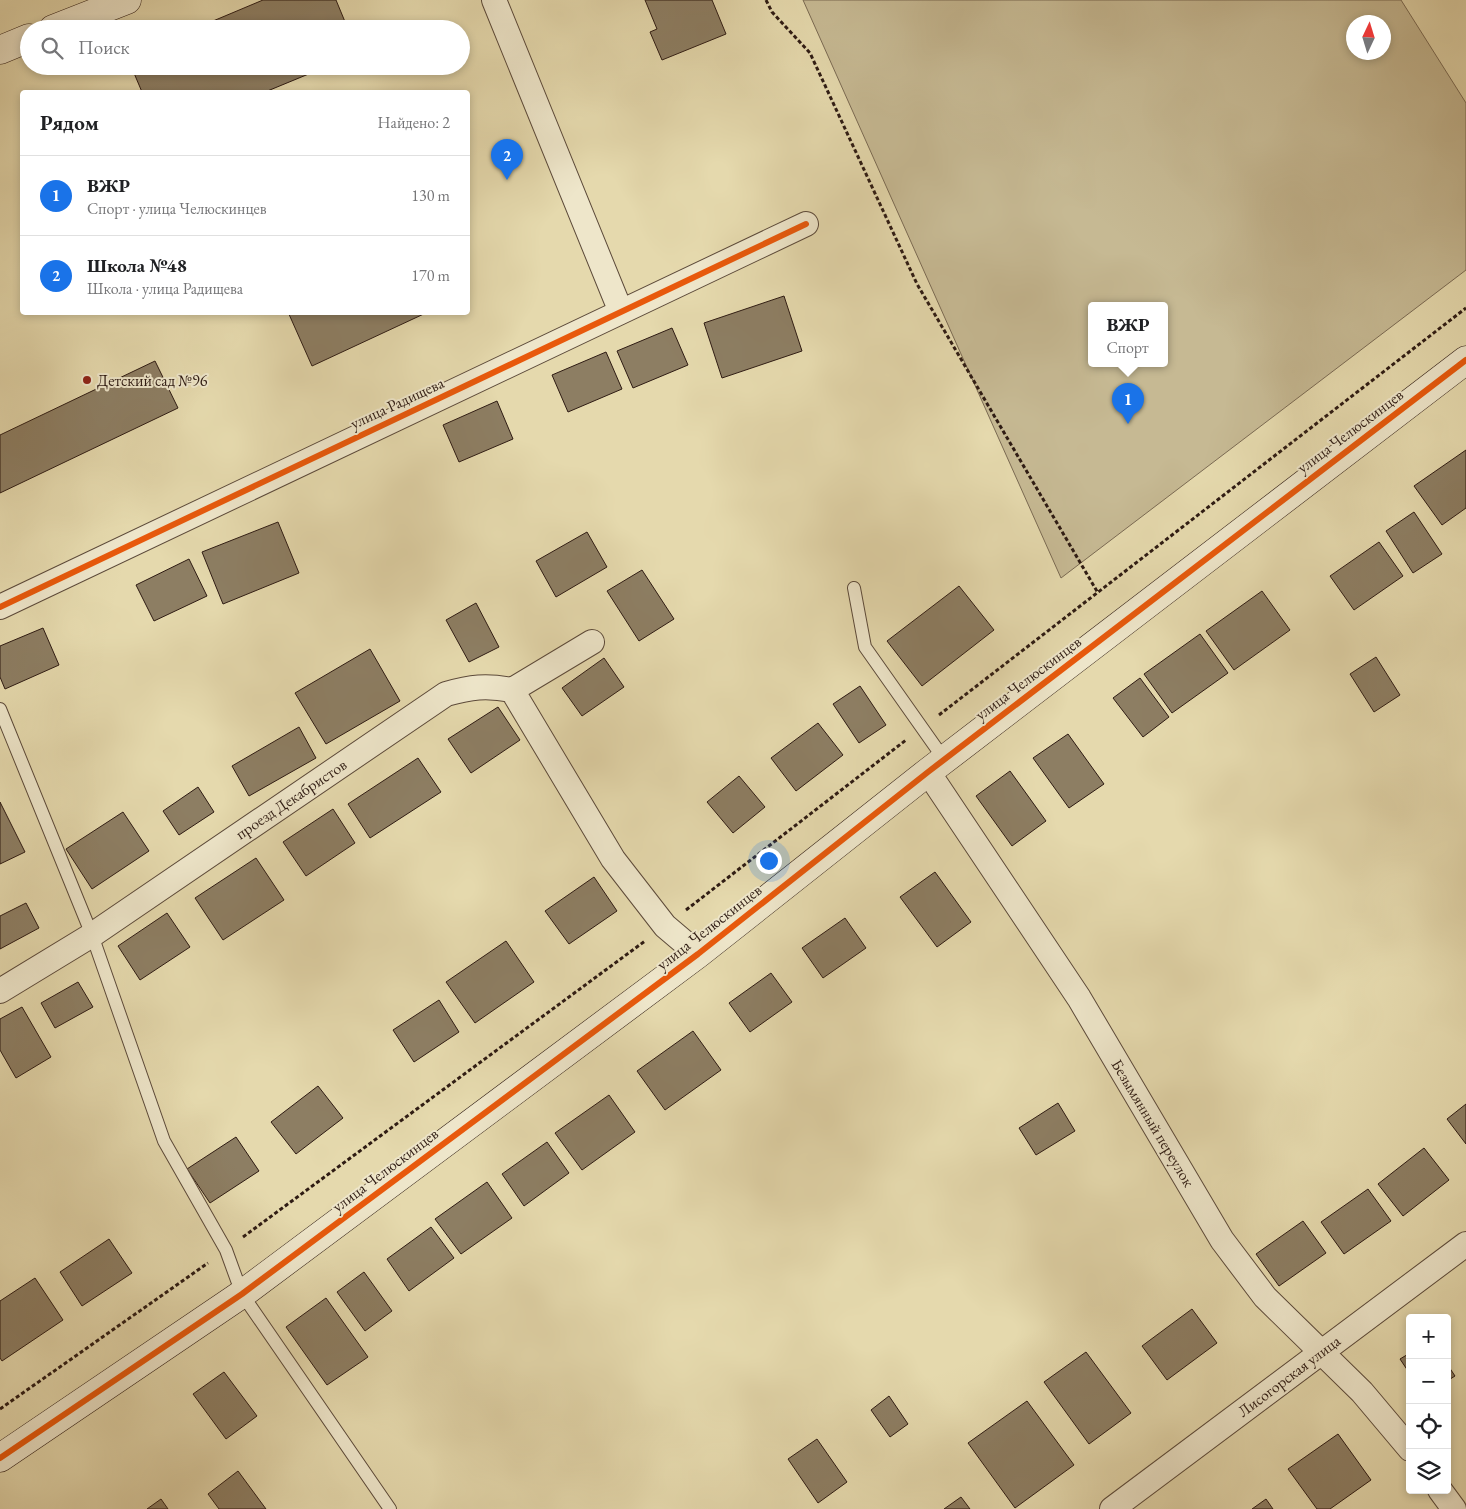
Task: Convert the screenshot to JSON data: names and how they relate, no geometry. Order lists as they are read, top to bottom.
{
  "streets": {
    "street": [
      "улица Радищева",
      "улица Челюскинцев",
      "проезд Декабристов",
      "Безымянный переулок",
      "Лисогорская улица"
    ]
  },
  "crossings": [
    ["улица Челюскинцев", "Безымянный переулок"],
    ["Безымянный переулок", "Лисогорская улица"]
  ],
  "places": ["Детский сад №96"],
  "north": "top",
  "page": {
    "search": "Поиск",
    "heading": ["Рядом", "Найдено: 2"],
    "pins": ["2", "1"],
    "list": [
      {
        "mark": "1",
        "name": "ВЖР",
        "note": "Спорт · улица Челюскинцев",
        "value": "130 m"
      },
      {
        "mark": "2",
        "name": "Школа №48",
        "note": "Школа · улица Радищева",
        "value": "170 m"
      }
    ],
    "popup": ["ВЖР", "Спорт"],
    "map_buttons": ["+", "−"]
  }
}
